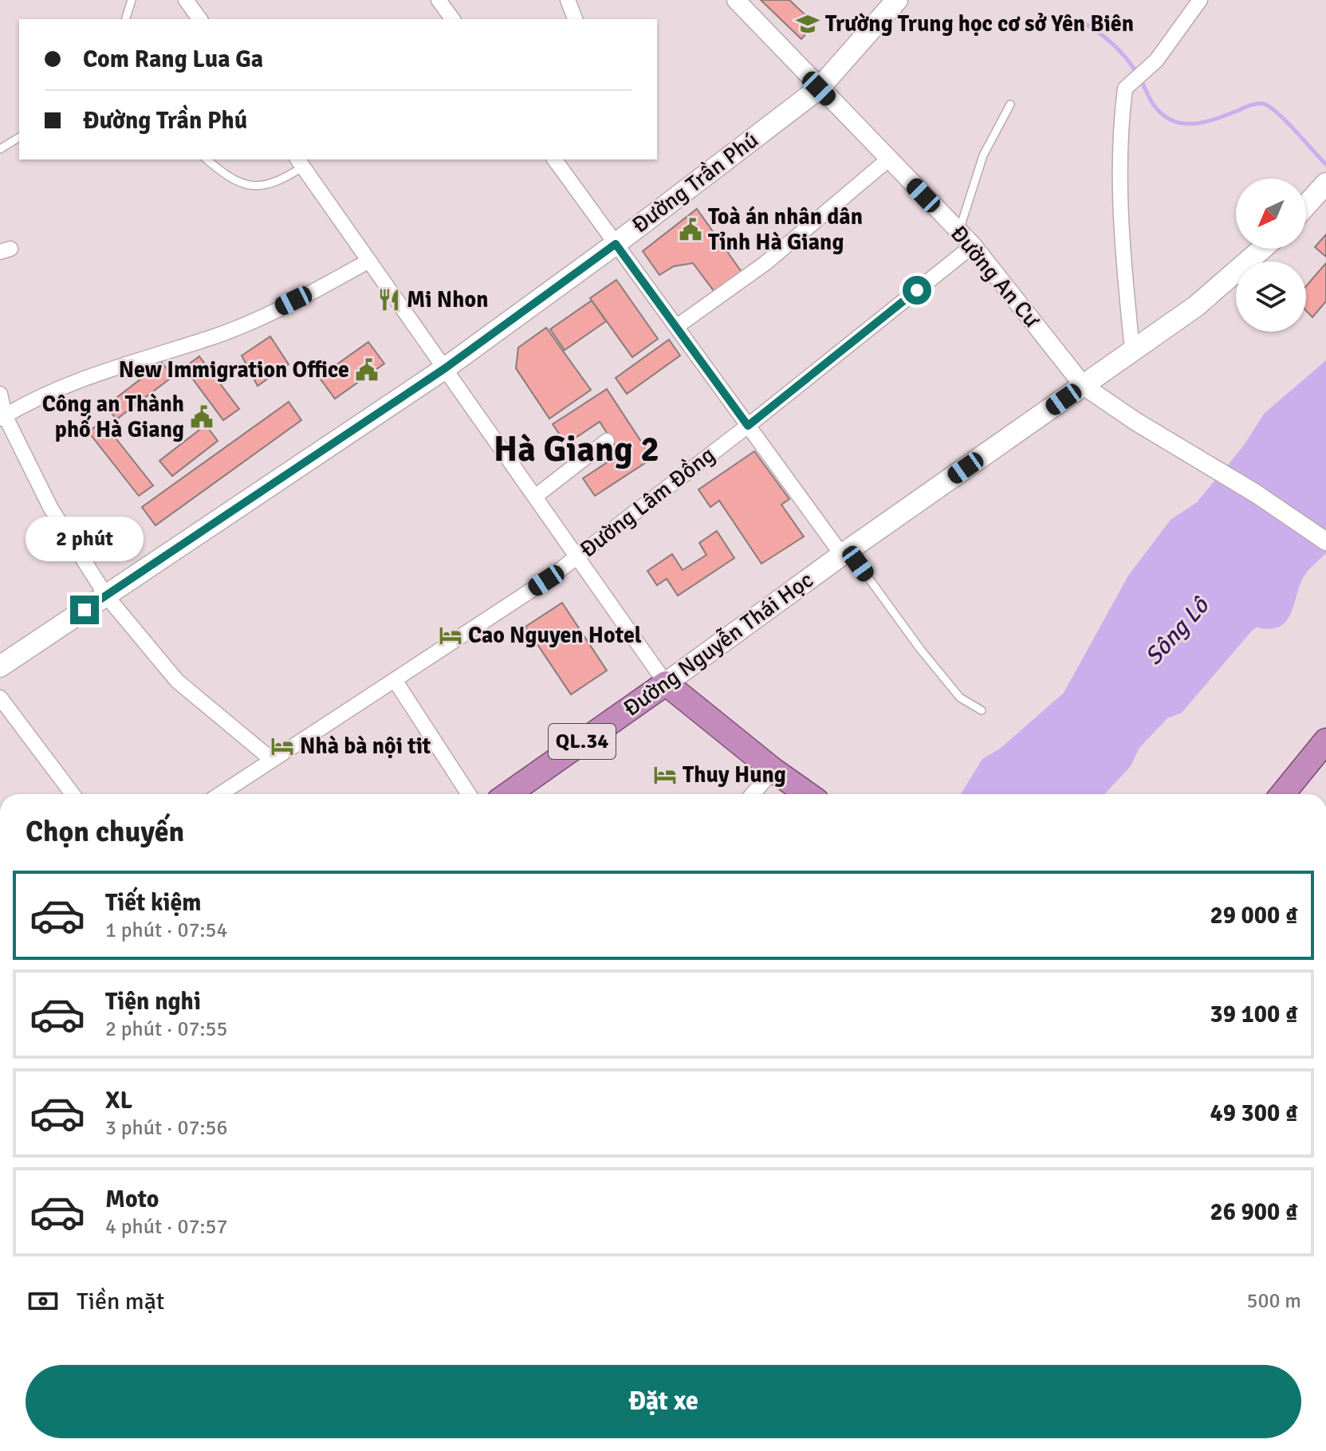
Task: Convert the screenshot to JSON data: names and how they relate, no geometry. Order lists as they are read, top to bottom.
{
  "streets": {
    "highway": ["Đường Nguyễn Thái Học", "QL.34"],
    "main road": ["Đường Trần Phú"],
    "street": ["Đường An Cư", "Đường Lâm Đồng"]
  },
  "crossings": [
    ["Đường Trần Phú", "Đường An Cư"],
    ["Đường An Cư", "Đường Lâm Đồng"],
    ["Đường An Cư", "Đường Nguyễn Thái Học"]
  ],
  "districts": ["Hà Giang 2"],
  "water": ["Sông Lô"],
  "places": {
    "school or university": ["Trường Trung học cơ sở Yên Biên"],
    "public building": ["Toà án nhân dân Tỉnh Hà Giang", "New Immigration Office", "Công an Thành phố Hà Giang"],
    "restaurant": ["Mi Nhon"],
    "hotel": ["Cao Nguyen Hotel", "Nhà bà nội tit", "Thuy Hung"]
  },
  "north": "bottom left",
  "page": {
    "banner": ["Com Rang Lua Ga", "Đường Trần Phú"],
    "bubble": "2 phút",
    "heading": "Chọn chuyến",
    "list": [
      {
        "name": "Tiết kiệm",
        "note": "1 phút · 07:54",
        "value": "29 000 ₫"
      },
      {
        "name": "Tiện nghi",
        "note": "2 phút · 07:55",
        "value": "39 100 ₫"
      },
      {
        "name": "XL",
        "note": "3 phút · 07:56",
        "value": "49 300 ₫"
      },
      {
        "name": "Moto",
        "note": "4 phút · 07:57",
        "value": "26 900 ₫"
      }
    ],
    "pay": ["Tiền mặt", "500 m"],
    "buttons": "Đặt xe"
  }
}
